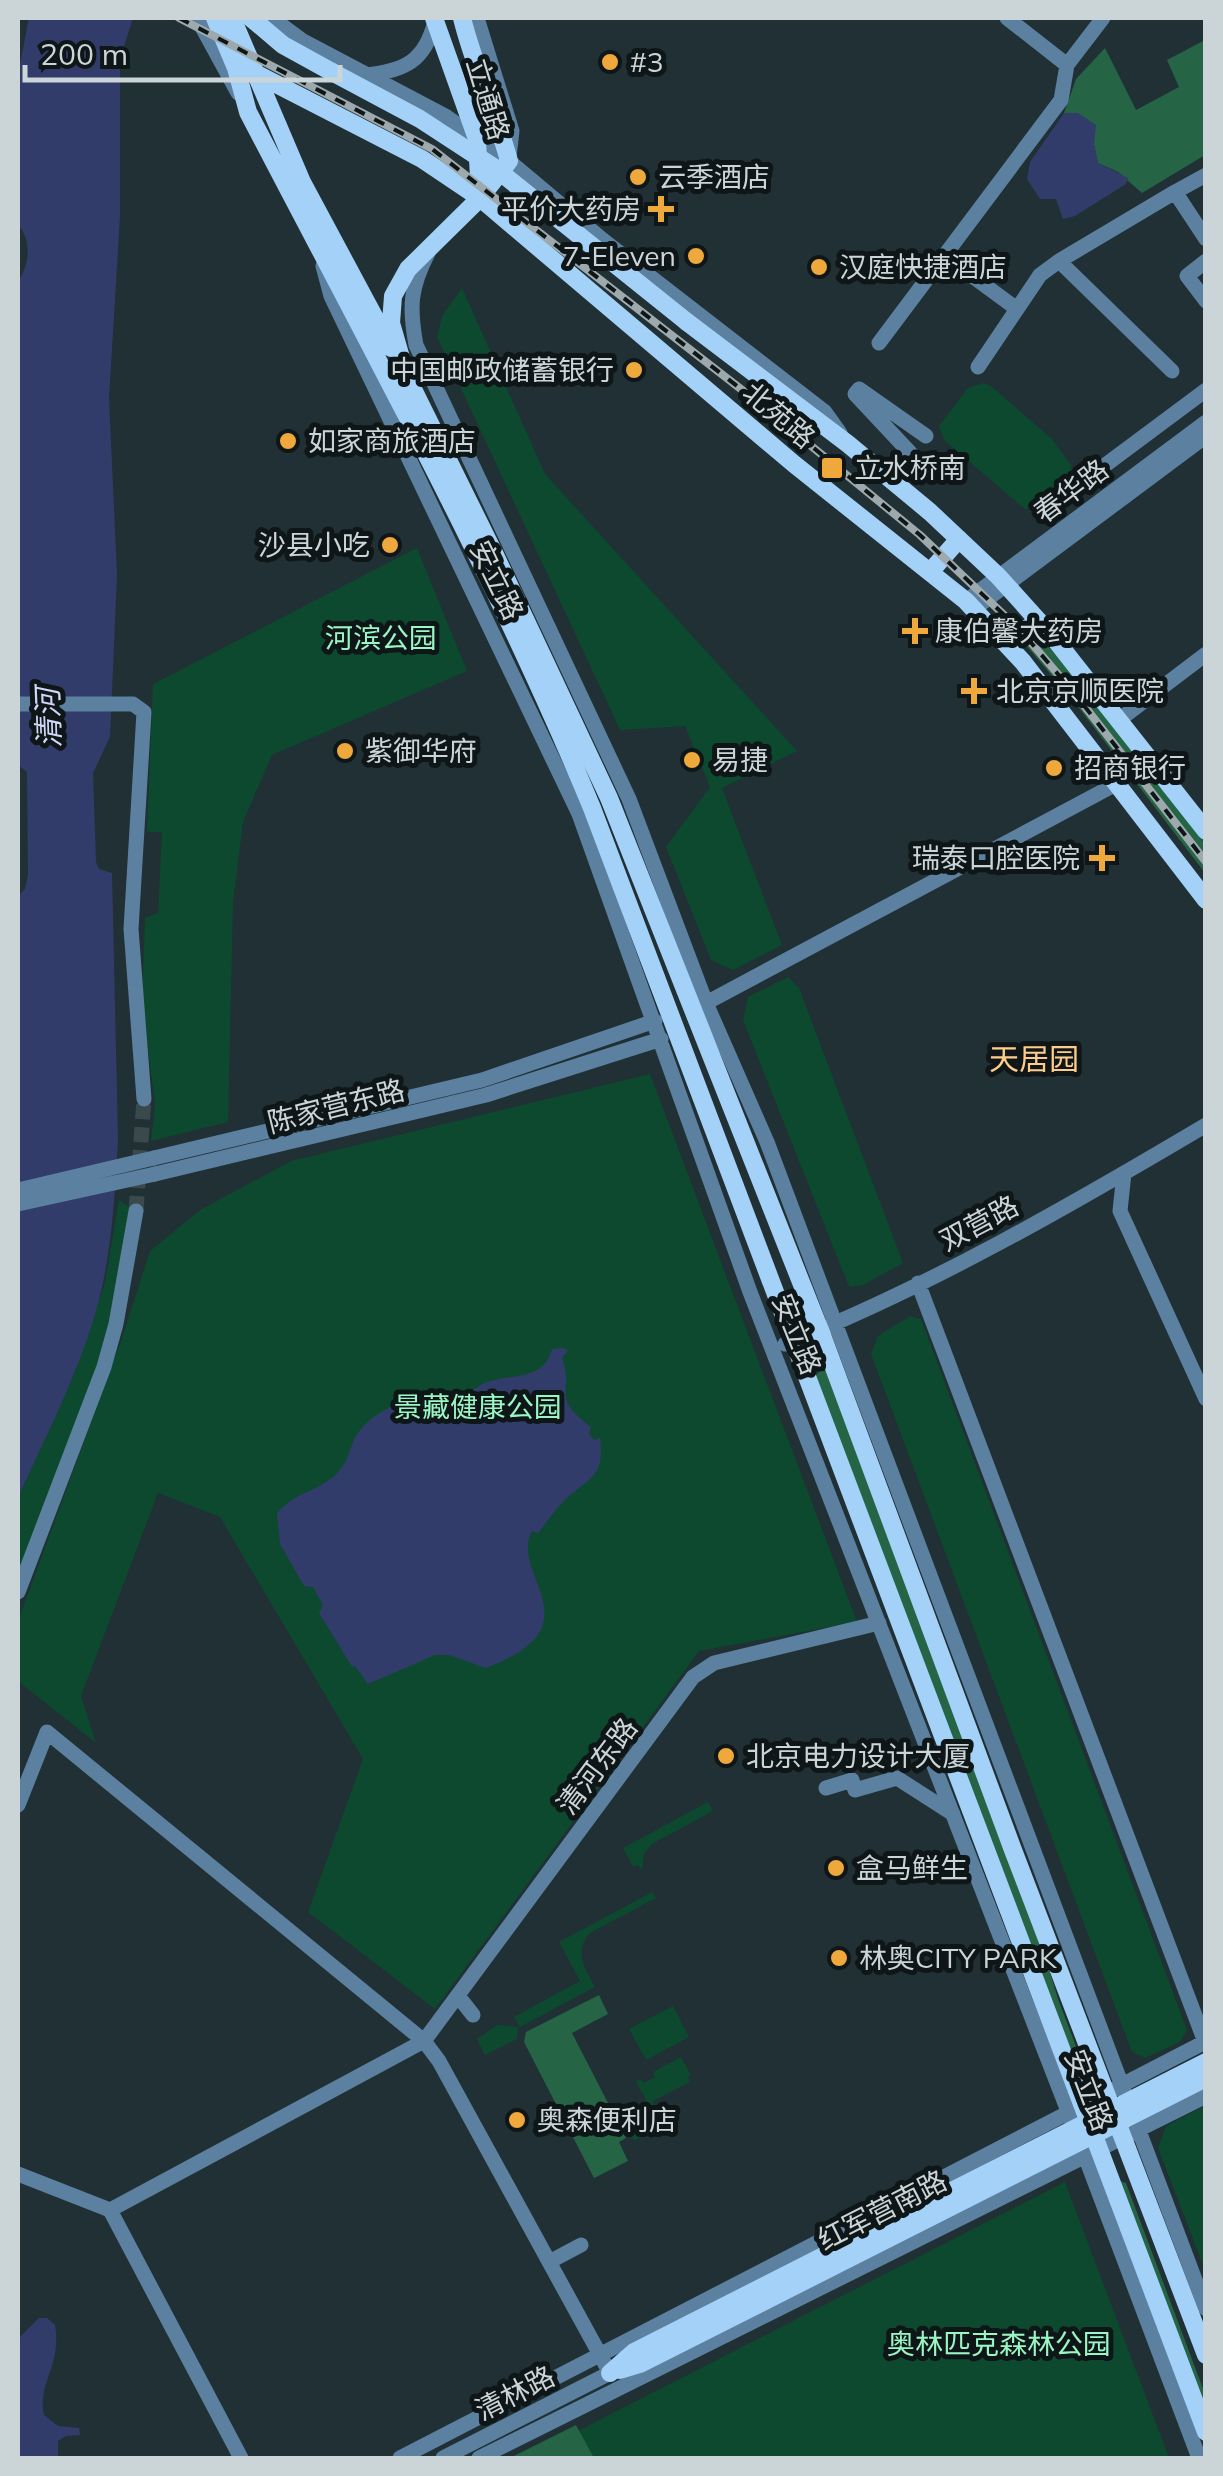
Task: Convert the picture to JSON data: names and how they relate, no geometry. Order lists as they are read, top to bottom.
{
  "streets": {
    "main road": [
      "立通路",
      "北苑路",
      "安立路",
      "红军营南路"
    ],
    "street": [
      "春华路",
      "陈家营东路",
      "双营路",
      "清河东路",
      "清林路"
    ]
  },
  "crossings": [
    ["立通路", "北苑路"],
    ["立通路", "安立路"],
    ["北苑路", "春华路"],
    ["北苑路", "安立路"],
    ["安立路", "陈家营东路"],
    ["安立路", "双营路"],
    ["安立路", "清河东路"],
    ["安立路", "红军营南路"],
    ["红军营南路", "清林路"]
  ],
  "districts": ["天居园"],
  "water": ["清河"],
  "parks": ["河滨公园", "景藏健康公园", "奥林匹克森林公园"],
  "places": {
    "other": [
      "#3",
      "云季酒店",
      "7-Eleven",
      "汉庭快捷酒店",
      "中国邮政储蓄银行",
      "如家商旅酒店",
      "沙县小吃",
      "紫御华府",
      "易捷",
      "招商银行",
      "北京电力设计大厦",
      "盒马鲜生",
      "林奥CITY PARK",
      "奥森便利店"
    ],
    "health": [
      "平价大药房",
      "康伯馨大药房",
      "北京京顺医院",
      "瑞泰口腔医院"
    ],
    "transit": ["立水桥南"]
  },
  "scale_bar": "200 m"
}
